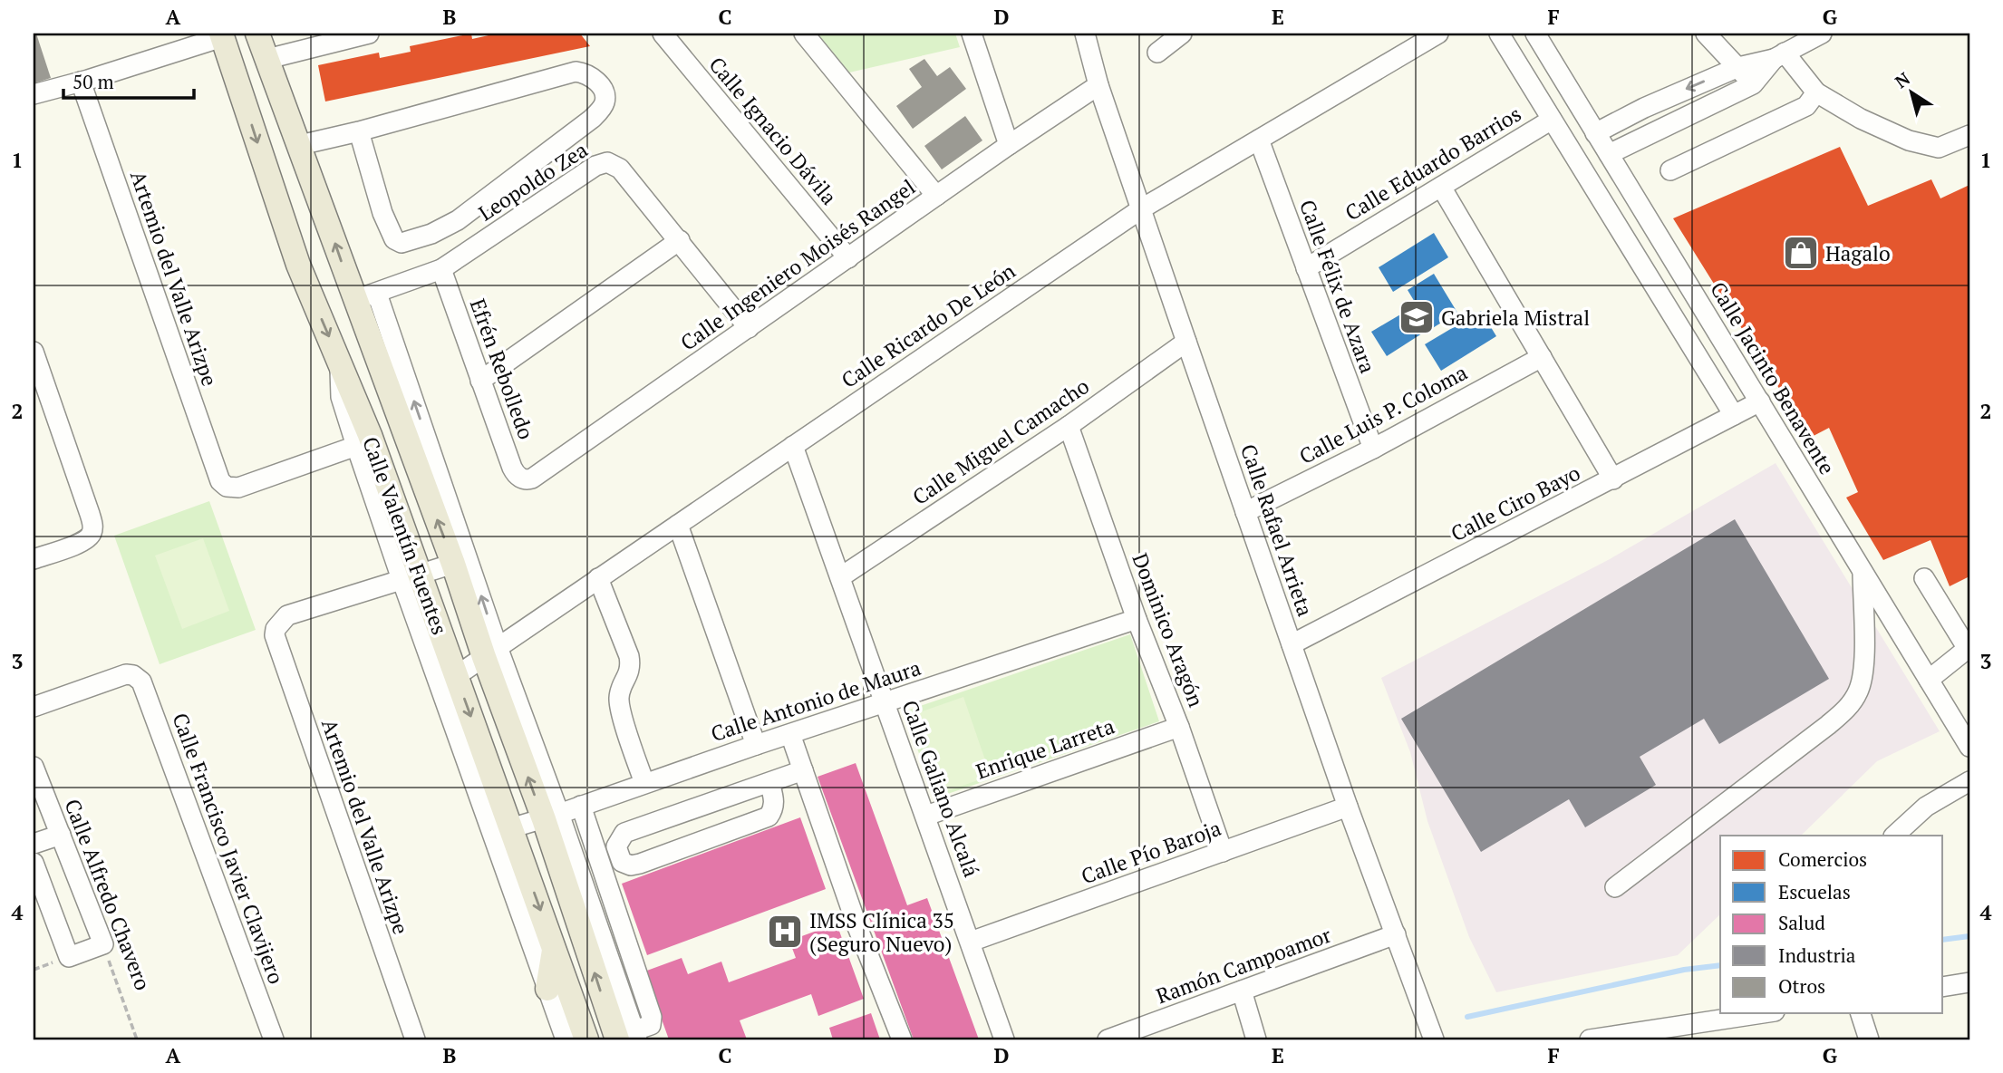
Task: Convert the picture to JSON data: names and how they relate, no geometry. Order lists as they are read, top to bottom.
{
  "streets": {
    "main road": ["Calle Valentín Fuentes"],
    "street": [
      "Calle Ignacio Dávila",
      "Calle Eduardo Barrios",
      "Leopoldo Zea",
      "Calle Ingeniero Moisés Rangel",
      "Artemio del Valle Arizpe",
      "Calle Félix de Azara",
      "Calle Ricardo De León",
      "Efrén Rebolledo",
      "Calle Jacinto Benavente",
      "Calle Luis P. Coloma",
      "Calle Miguel Camacho",
      "Calle Ciro Bayo",
      "Calle Rafael Arrieta",
      "Dominico Aragón",
      "Calle Antonio de Maura",
      "Enrique Larreta",
      "Calle Galiano Alcalá",
      "Calle Francisco Javier Clavijero",
      "Calle Pío Baroja",
      "Calle Alfredo Chavero",
      "Ramón Campoamor"
    ]
  },
  "crossings": [
    ["Calle Ignacio Dávila", "Calle Ingeniero Moisés Rangel"],
    ["Calle Eduardo Barrios", "Calle Félix de Azara"],
    ["Leopoldo Zea", "Calle Ingeniero Moisés Rangel"],
    ["Leopoldo Zea", "Efrén Rebolledo"],
    ["Leopoldo Zea", "Calle Valentín Fuentes"],
    ["Calle Ingeniero Moisés Rangel", "Efrén Rebolledo"],
    ["Calle Ingeniero Moisés Rangel", "Calle Rafael Arrieta"],
    ["Artemio del Valle Arizpe", "Calle Valentín Fuentes"],
    ["Calle Félix de Azara", "Calle Ricardo De León"],
    ["Calle Félix de Azara", "Calle Luis P. Coloma"],
    ["Calle Ricardo De León", "Calle Rafael Arrieta"],
    ["Calle Ricardo De León", "Calle Valentín Fuentes"],
    ["Calle Ricardo De León", "Calle Galiano Alcalá"],
    ["Calle Jacinto Benavente", "Calle Ciro Bayo"],
    ["Calle Luis P. Coloma", "Calle Rafael Arrieta"],
    ["Calle Miguel Camacho", "Calle Rafael Arrieta"],
    ["Calle Miguel Camacho", "Dominico Aragón"],
    ["Calle Miguel Camacho", "Calle Galiano Alcalá"],
    ["Calle Ciro Bayo", "Calle Rafael Arrieta"],
    ["Calle Rafael Arrieta", "Calle Pío Baroja"],
    ["Calle Rafael Arrieta", "Ramón Campoamor"],
    ["Calle Valentín Fuentes", "Calle Antonio de Maura"],
    ["Dominico Aragón", "Calle Antonio de Maura"],
    ["Dominico Aragón", "Enrique Larreta"],
    ["Dominico Aragón", "Calle Pío Baroja"],
    ["Calle Antonio de Maura", "Calle Galiano Alcalá"],
    ["Enrique Larreta", "Calle Galiano Alcalá"],
    ["Calle Galiano Alcalá", "Calle Pío Baroja"]
  ],
  "places": {
    "shop": ["Hagalo"],
    "school or university": ["Gabriela Mistral"],
    "hospital": ["IMSS Clínica 35 (Seguro Nuevo)"]
  },
  "legend": [
    "Comercios",
    "Escuelas",
    "Salud",
    "Industria",
    "Otros"
  ],
  "scale_bar": "50 m",
  "north": "top left",
  "grid": {
    "columns": [
      "A",
      "B",
      "C",
      "D",
      "E",
      "F",
      "G"
    ],
    "rows": [
      "1",
      "2",
      "3",
      "4"
    ]
  }
}
